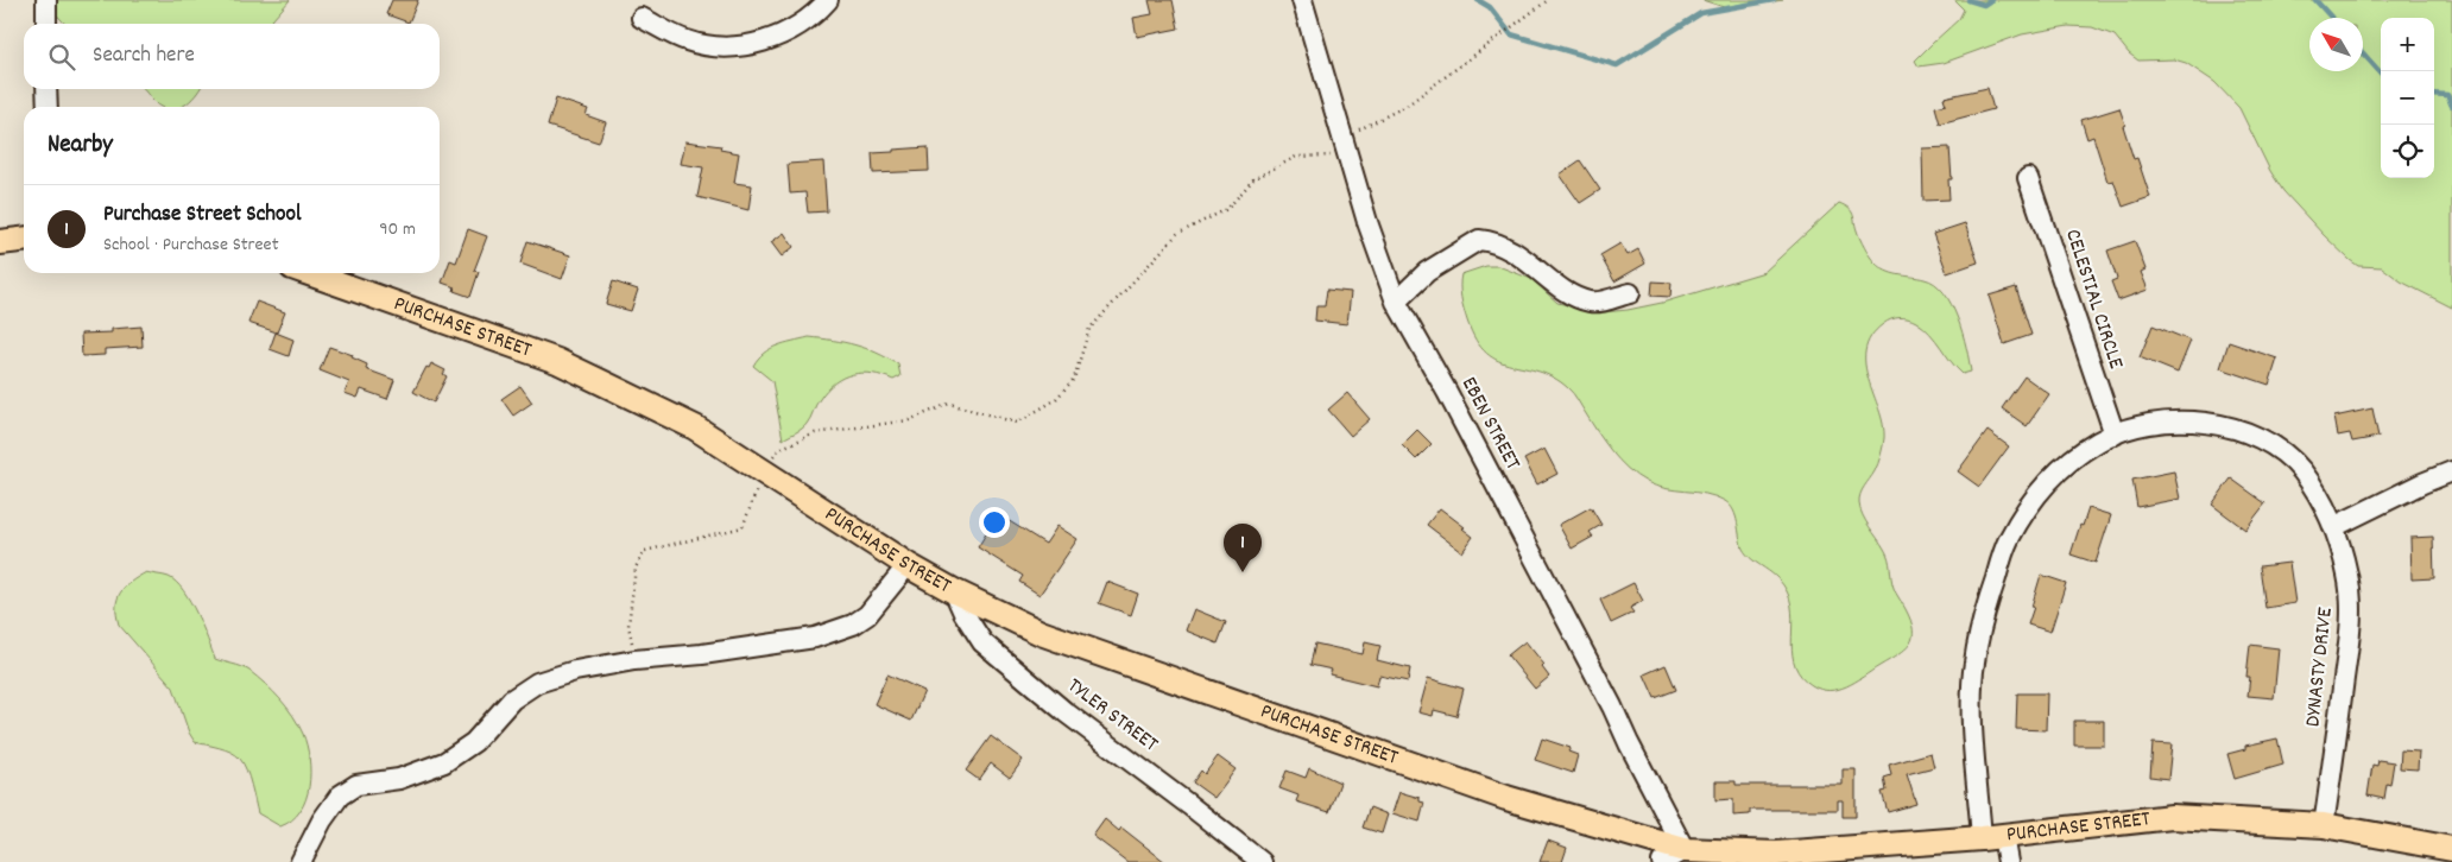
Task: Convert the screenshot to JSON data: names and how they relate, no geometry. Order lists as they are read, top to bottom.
{
  "streets": {
    "main road": ["PURCHASE STREET"],
    "street": [
      "CELESTIAL CIRCLE",
      "EBEN STREET",
      "DYNASTY DRIVE",
      "TYLER STREET"
    ]
  },
  "crossings": [
    ["CELESTIAL CIRCLE", "DYNASTY DRIVE"],
    ["PURCHASE STREET", "EBEN STREET"],
    ["PURCHASE STREET", "DYNASTY DRIVE"],
    ["PURCHASE STREET", "TYLER STREET"]
  ],
  "north": "top left",
  "page": {
    "map_buttons": ["+", "−"],
    "search": "Search here",
    "heading": "Nearby",
    "list": [
      {
        "mark": "1",
        "name": "Purchase Street School",
        "note": "School · Purchase Street",
        "value": "90 m"
      }
    ],
    "pins": "1"
  }
}
